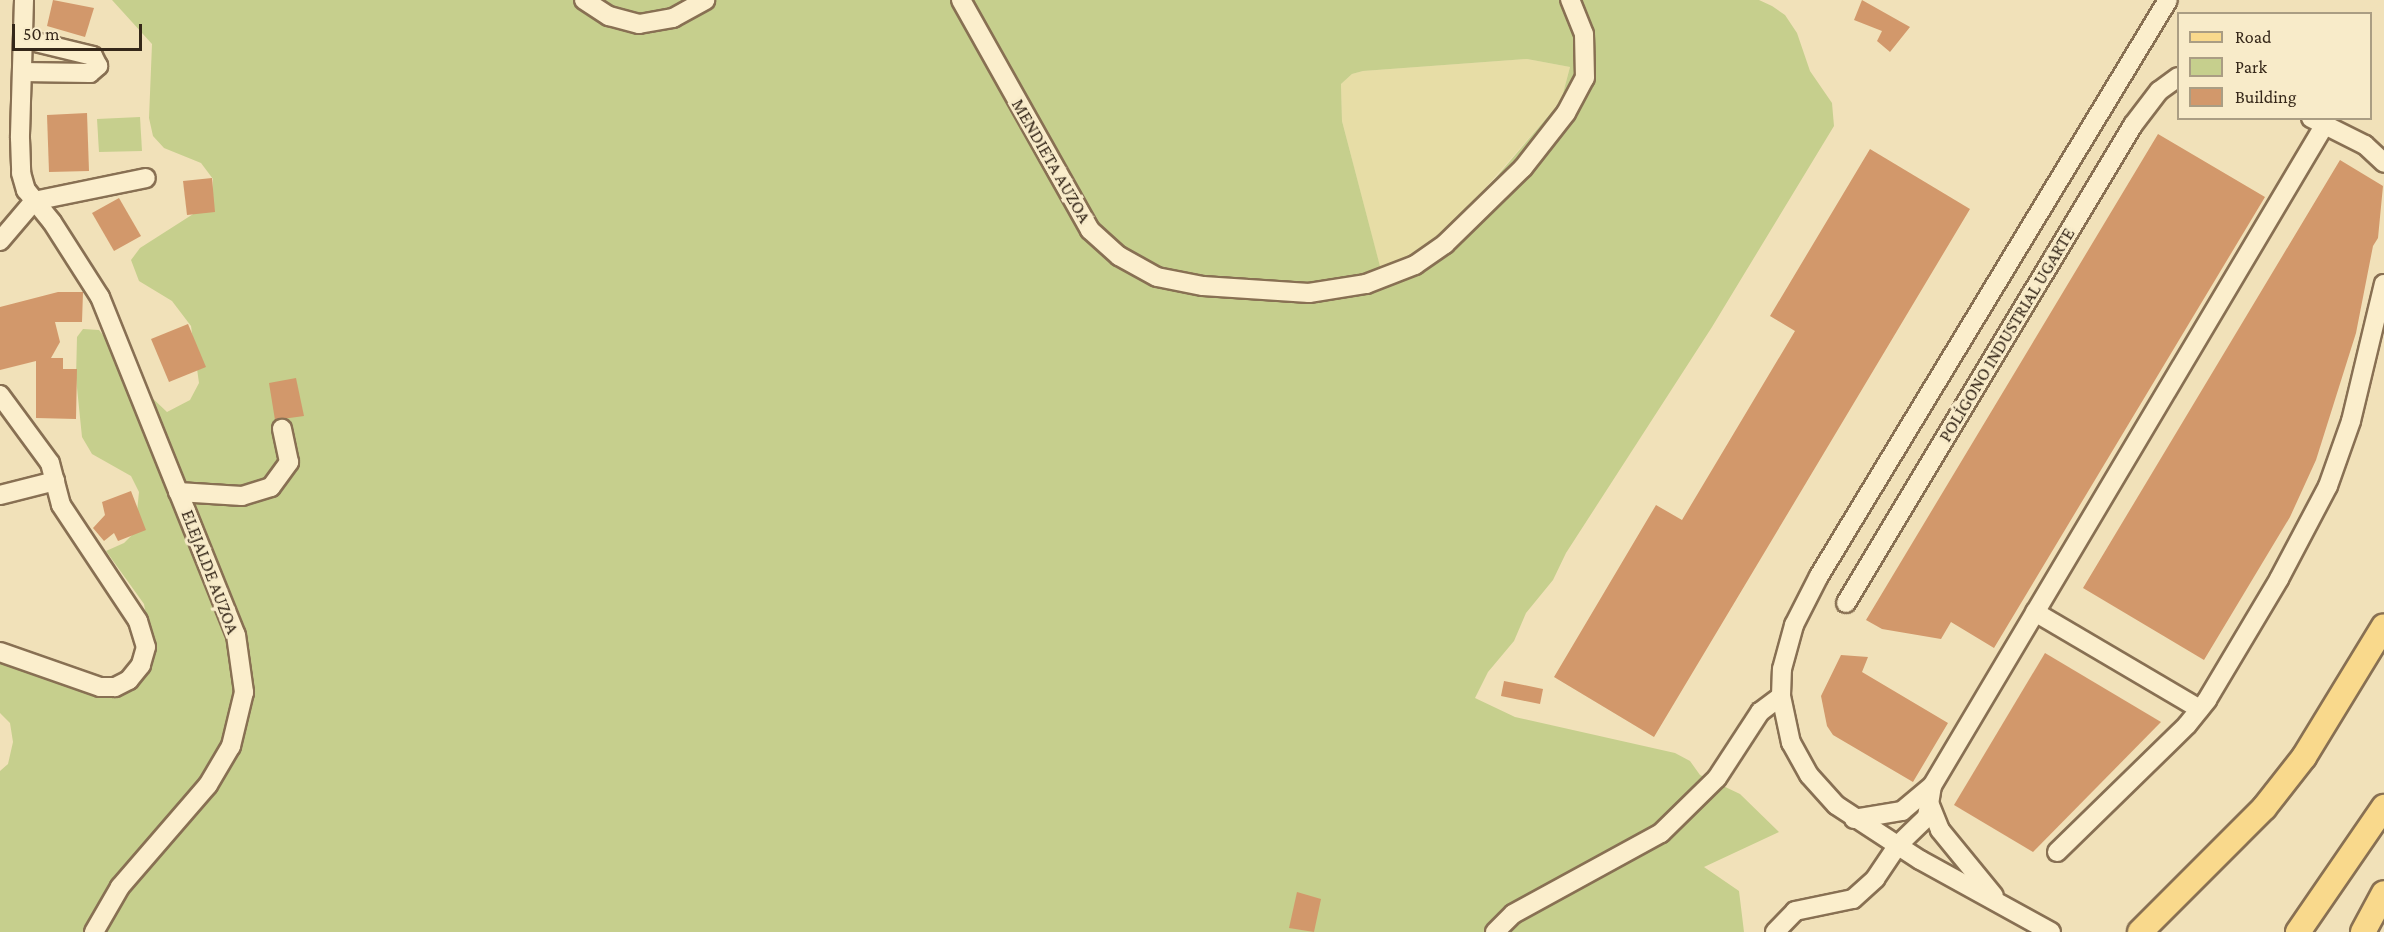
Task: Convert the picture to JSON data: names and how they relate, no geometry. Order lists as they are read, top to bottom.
{
  "streets": {
    "street": ["MENDIETA AUZOA", "POLÍGONO INDUSTRIAL UGARTE", "ELEJALDE AUZOA"]
  },
  "legend": ["Road", "Park", "Building"],
  "scale_bar": "50 m"
}
